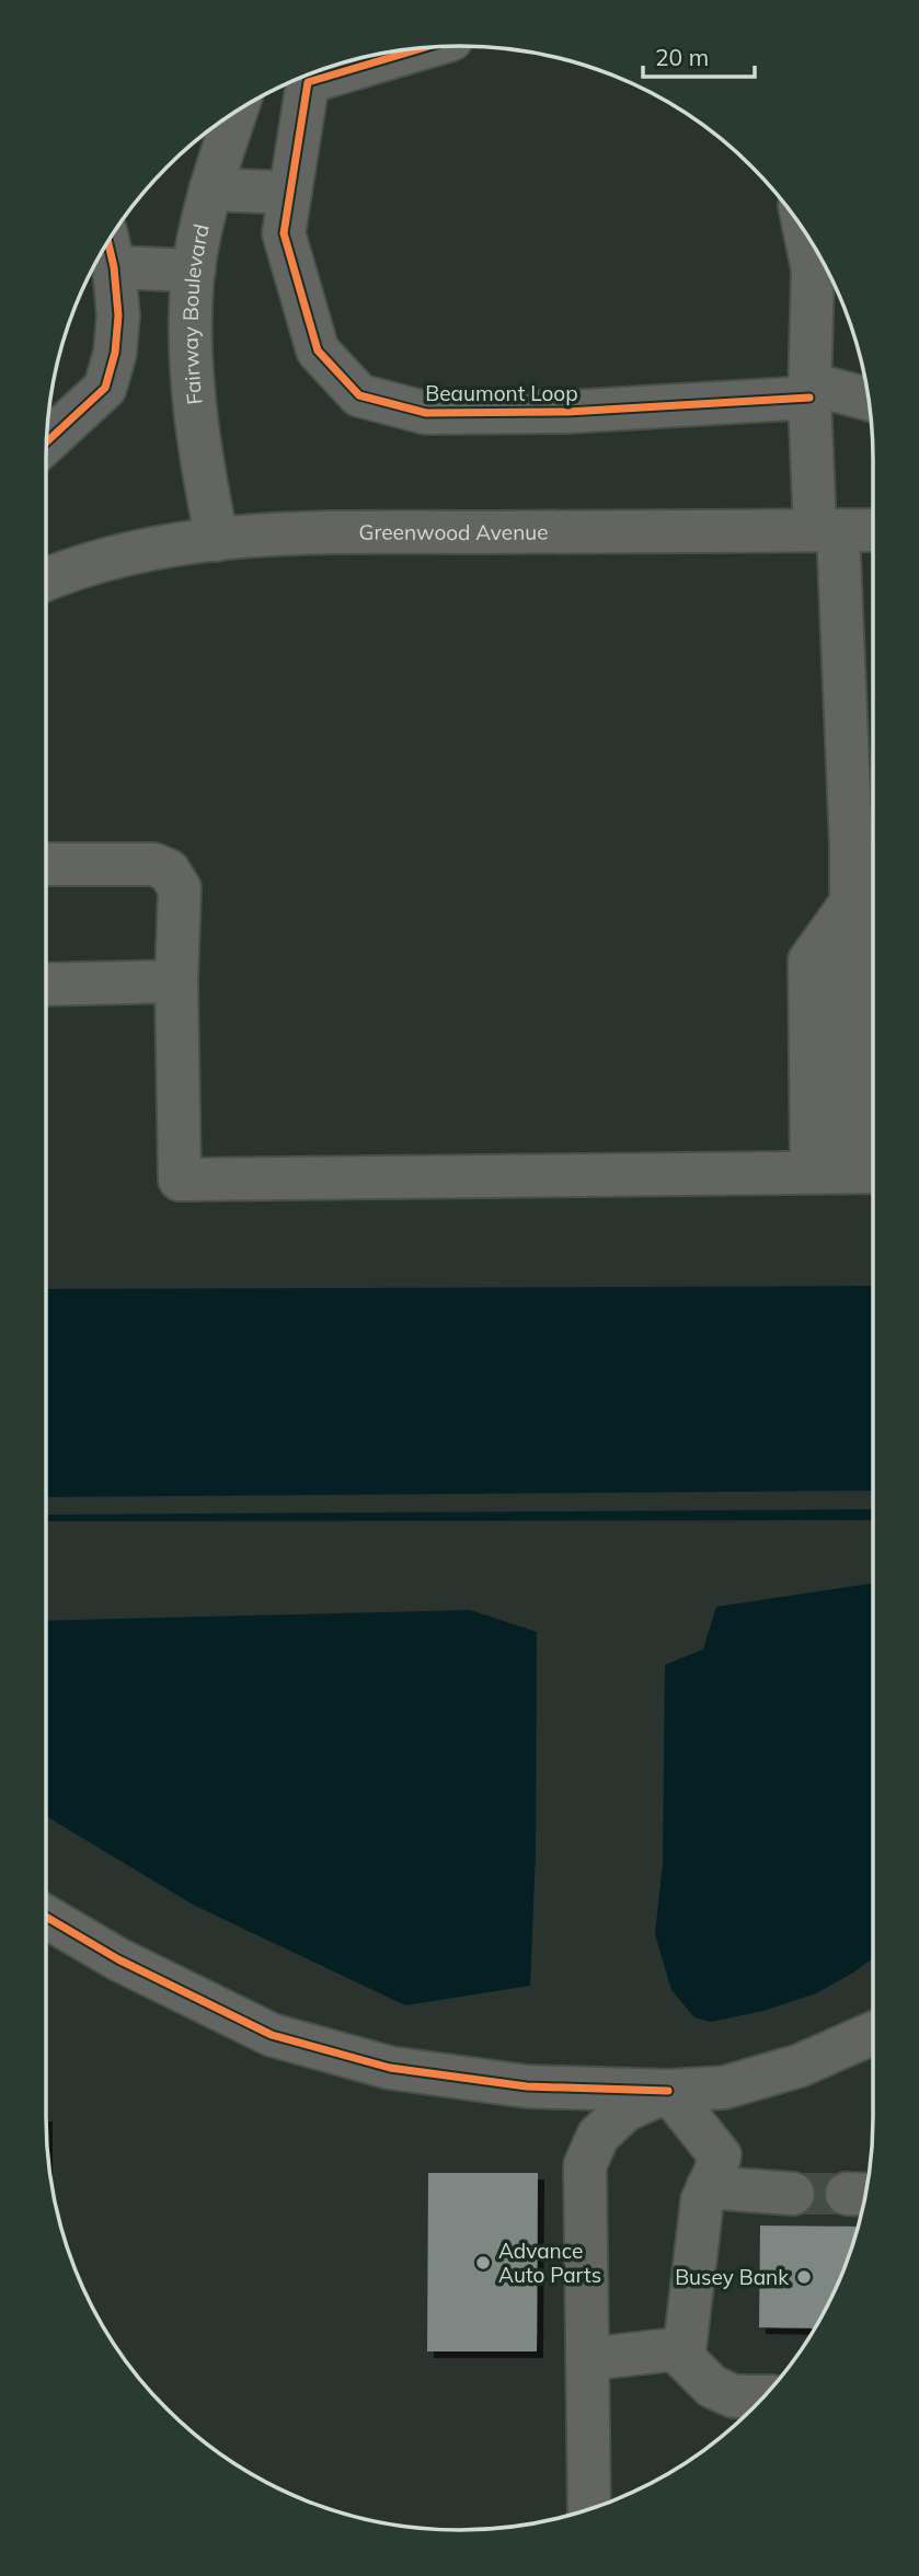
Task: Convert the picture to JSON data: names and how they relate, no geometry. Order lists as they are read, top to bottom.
{
  "streets": {
    "street": ["Fairway Boulevard", "Beaumont Loop", "Greenwood Avenue"]
  },
  "crossings": [
    ["Fairway Boulevard", "Greenwood Avenue"]
  ],
  "places": ["Advance Auto Parts", "Busey Bank"],
  "scale_bar": "20 m"
}
